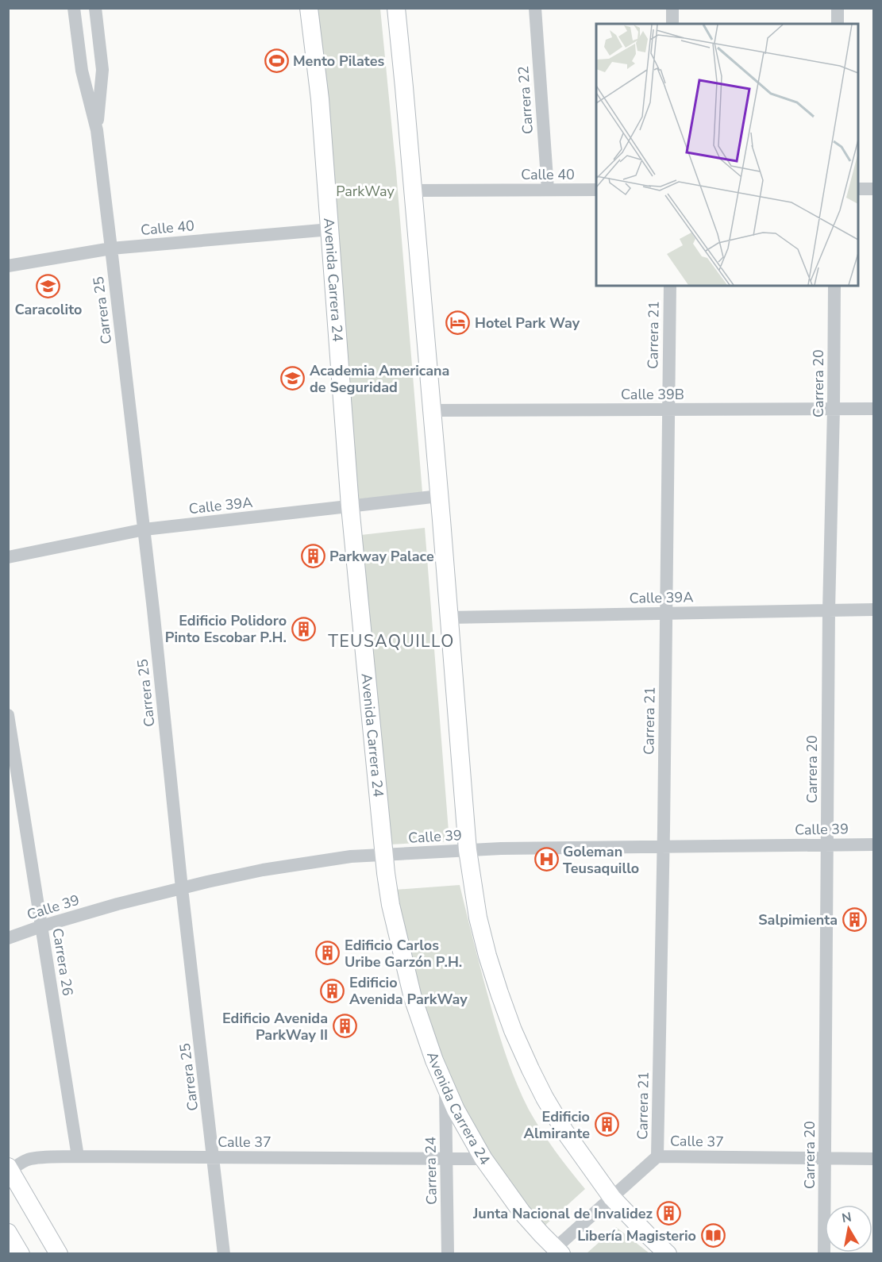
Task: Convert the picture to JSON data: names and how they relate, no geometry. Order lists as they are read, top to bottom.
{
  "streets": {
    "main road": ["Avenida Carrera 24"],
    "street": [
      "Carrera 22",
      "Calle 40",
      "Carrera 25",
      "Carrera 21",
      "Carrera 20",
      "Calle 39B",
      "Calle 39A",
      "Calle 39",
      "Carrera 26",
      "Calle 37",
      "Carrera 24"
    ]
  },
  "crossings": [
    ["Carrera 22", "Calle 40"],
    ["Calle 40", "Avenida Carrera 24"],
    ["Calle 40", "Carrera 25"],
    ["Avenida Carrera 24", "Calle 39A"],
    ["Avenida Carrera 24", "Calle 39"],
    ["Avenida Carrera 24", "Calle 37"],
    ["Avenida Carrera 24", "Carrera 24"],
    ["Carrera 25", "Calle 39A"],
    ["Carrera 25", "Calle 39"],
    ["Carrera 25", "Calle 37"],
    ["Carrera 21", "Calle 39B"],
    ["Carrera 21", "Calle 39A"],
    ["Carrera 21", "Calle 39"],
    ["Carrera 21", "Calle 37"],
    ["Carrera 20", "Calle 39B"],
    ["Carrera 20", "Calle 39A"],
    ["Carrera 20", "Calle 39"],
    ["Carrera 20", "Calle 37"],
    ["Calle 39", "Carrera 26"],
    ["Carrera 26", "Calle 37"],
    ["Calle 37", "Carrera 24"]
  ],
  "districts": ["TEUSAQUILLO"],
  "parks": ["ParkWay"],
  "places": {
    "sports": ["Mento Pilates"],
    "school or university": ["Caracolito", "Academia Americana de Seguridad"],
    "hotel": ["Hotel Park Way"],
    "building": [
      "Parkway Palace",
      "Edificio Polidoro Pinto Escobar P.H.",
      "Salpimienta",
      "Edificio Carlos Uribe Garzón P.H.",
      "Edificio Avenida ParkWay",
      "Edificio Avenida ParkWay II",
      "Edificio Almirante",
      "Junta Nacional de Invalidez"
    ],
    "hospital": ["Goleman Teusaquillo"],
    "library": ["Libería Magisterio"]
  },
  "north": "top"
}
